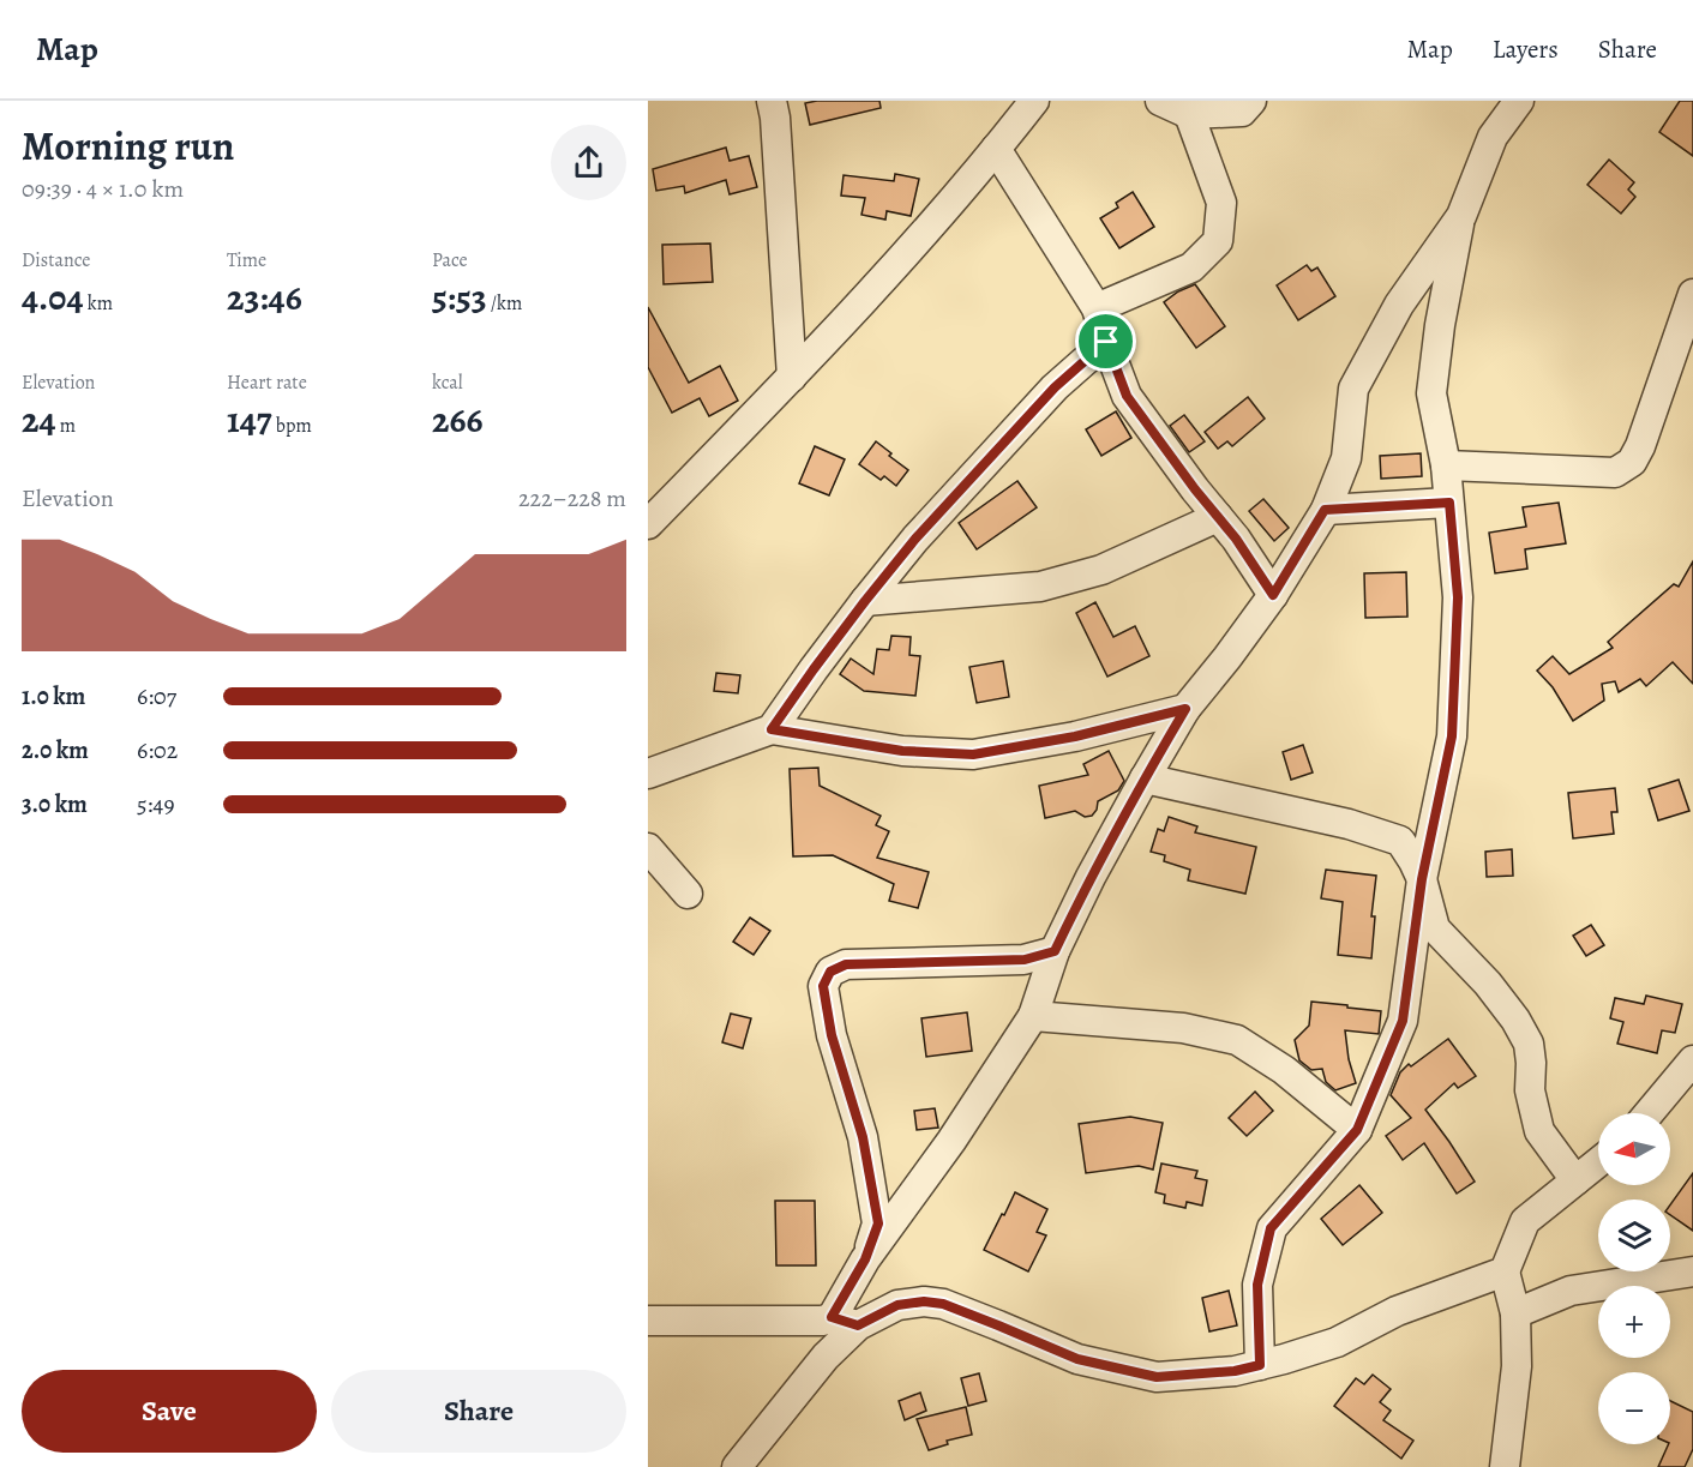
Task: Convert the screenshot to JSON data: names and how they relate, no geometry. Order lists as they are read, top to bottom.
{
  "north": "left",
  "page": {
    "header": "Map",
    "nav": ["Map", "Layers", "Share"],
    "heading": ["Morning run", "09:39 · 4 × 1.0 km"],
    "stats": [
      ["Distance", "4.04 km"],
      ["Time", "23:46"],
      ["Pace", "5:53 /km"],
      ["Elevation", "24 m"],
      ["Heart rate", "147 bpm"],
      ["kcal", "266"]
    ],
    "chart": ["Elevation", "222–228 m"],
    "list": [
      {
        "name": "1.0 km",
        "note": "6:07"
      },
      {
        "name": "2.0 km",
        "note": "6:02"
      },
      {
        "name": "3.0 km",
        "note": "5:49"
      }
    ],
    "map_buttons": ["+", "−"],
    "buttons": ["Save", "Share"]
  }
}
